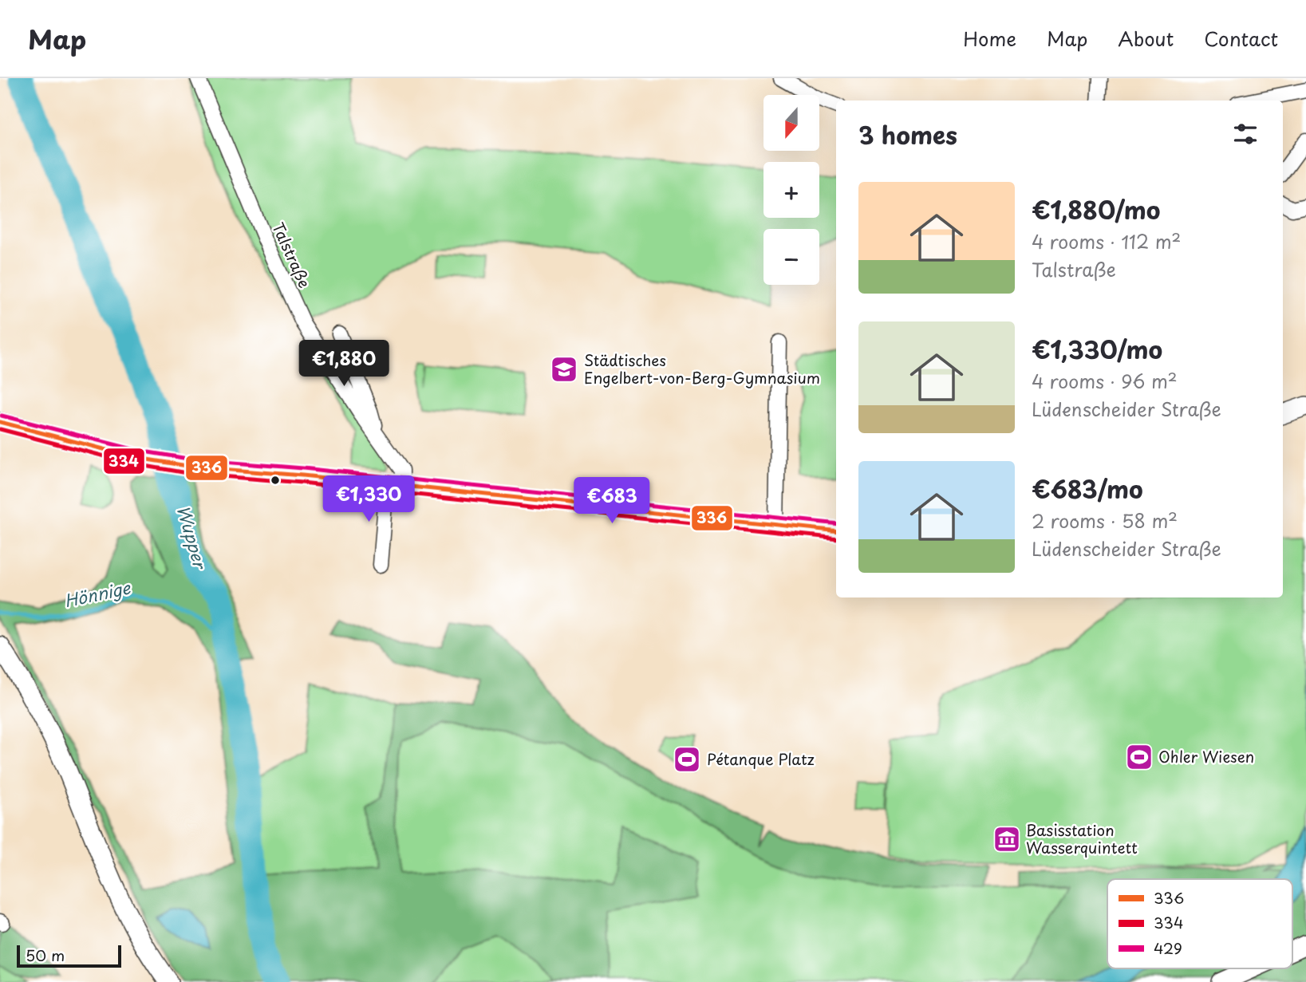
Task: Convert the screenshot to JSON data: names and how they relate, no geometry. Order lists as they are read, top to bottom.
{
  "streets": {
    "street": ["Talstraße"]
  },
  "water": ["Wupper", "Hönnige"],
  "places": {
    "school or university": ["Städtisches Engelbert-von-Berg-Gymnasium"],
    "sports": ["Ohler Wiesen", "Pétanque Platz"],
    "museum": ["Basisstation Wasserquintett"]
  },
  "lines": ["transit line 429", "transit line 336", "transit line 334"],
  "legend": ["336", "334", "429"],
  "scale_bar": "50 m",
  "north": "bottom",
  "page": {
    "header": "Map",
    "nav": [
      "Home",
      "Map",
      "About",
      "Contact"
    ],
    "map_buttons": ["+", "−"],
    "heading": "3 homes",
    "list": [
      {
        "name": "€1,880/mo",
        "note": "4 rooms · 112 m² · Talstraße"
      },
      {
        "name": "€1,330/mo",
        "note": "4 rooms · 96 m² · Lüdenscheider Straße"
      },
      {
        "name": "€683/mo",
        "note": "2 rooms · 58 m² · Lüdenscheider Straße"
      }
    ],
    "price": ["€1,880", "€1,330", "€683"],
    "scale": "50 m"
  }
}
